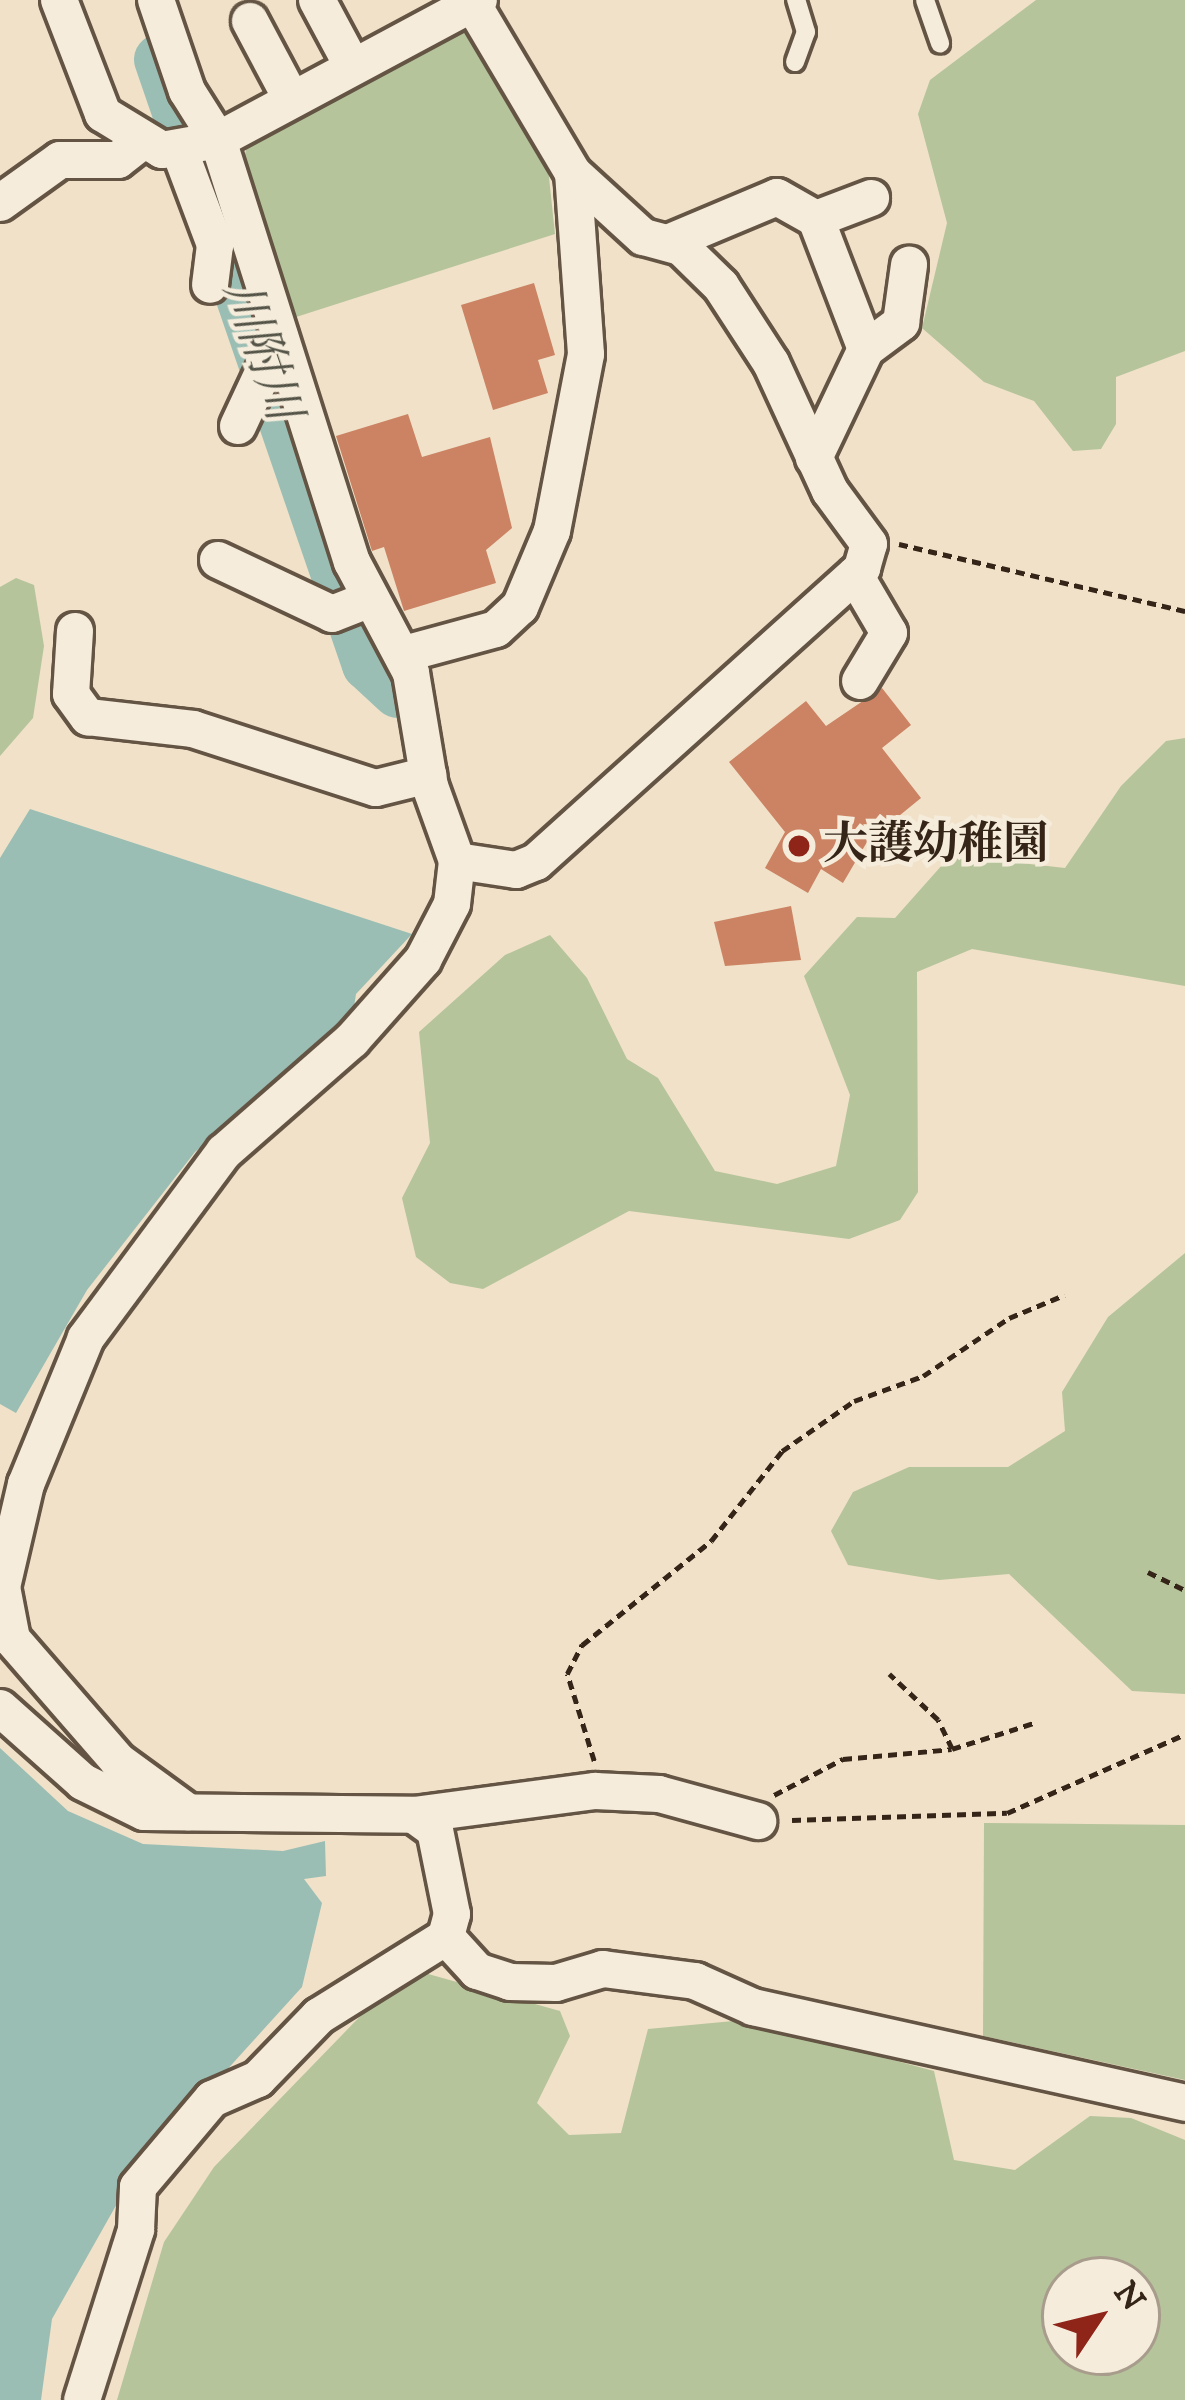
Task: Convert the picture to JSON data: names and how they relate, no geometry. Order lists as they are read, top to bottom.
{
  "water": ["川附川"],
  "places": ["大護幼稚園"],
  "north": "top right"
}
